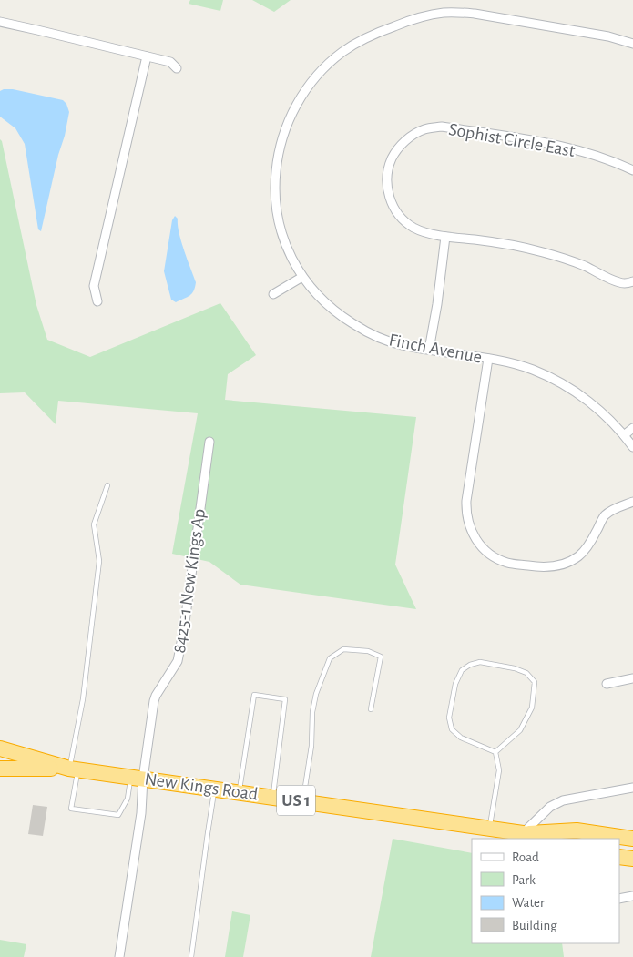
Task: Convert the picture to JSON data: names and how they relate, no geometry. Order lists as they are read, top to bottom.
{
  "streets": {
    "highway": ["New Kings Road", "US 1"],
    "street": ["Sophist Circle East", "Finch Avenue", "8425-1 New Kings Ap"]
  },
  "crossings": [
    ["8425-1 New Kings Ap", "New Kings Road"]
  ],
  "legend": [
    "Road",
    "Park",
    "Water",
    "Building"
  ]
}
